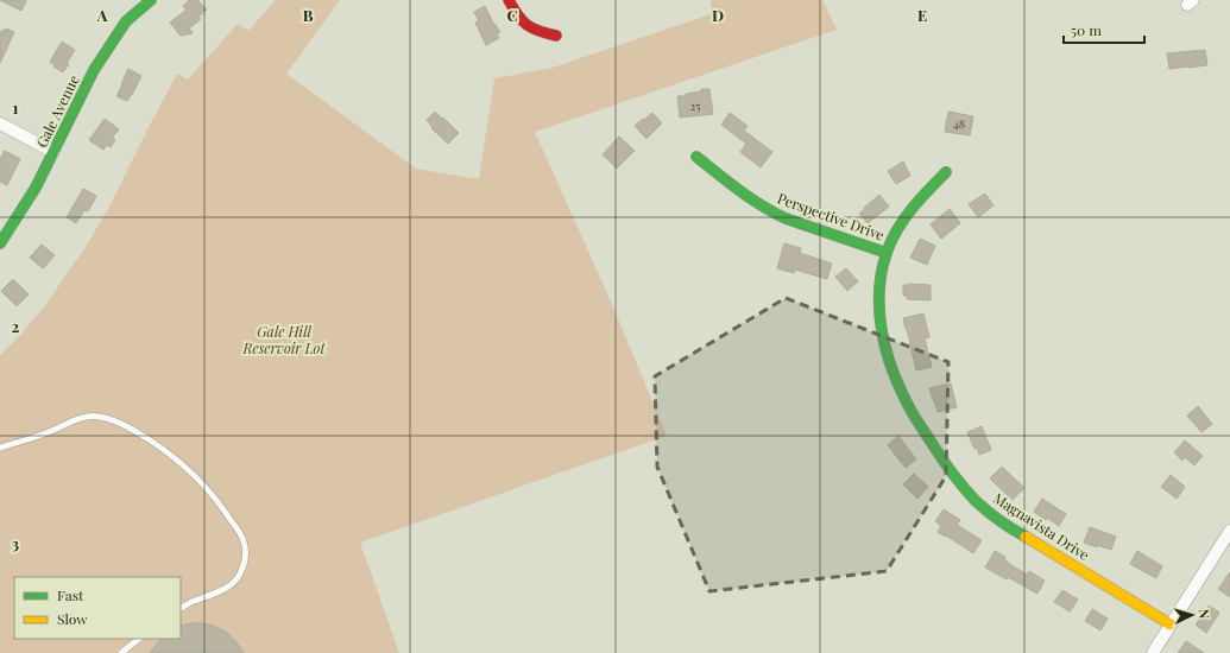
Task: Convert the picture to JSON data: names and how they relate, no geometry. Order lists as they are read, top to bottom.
{
  "streets": {
    "street": ["Gale Avenue", "Perspective Drive", "Magnavista Drive"]
  },
  "crossings": [
    ["Perspective Drive", "Magnavista Drive"]
  ],
  "parks": ["Gale Hill Reservoir Lot"],
  "house_numbers": ["25", "48"],
  "legend": ["Fast", "Slow"],
  "scale_bar": "50 m",
  "north": "right",
  "grid": {
    "columns": [
      "A",
      "B",
      "C",
      "D",
      "E"
    ],
    "rows": ["1", "2", "3"]
  }
}
